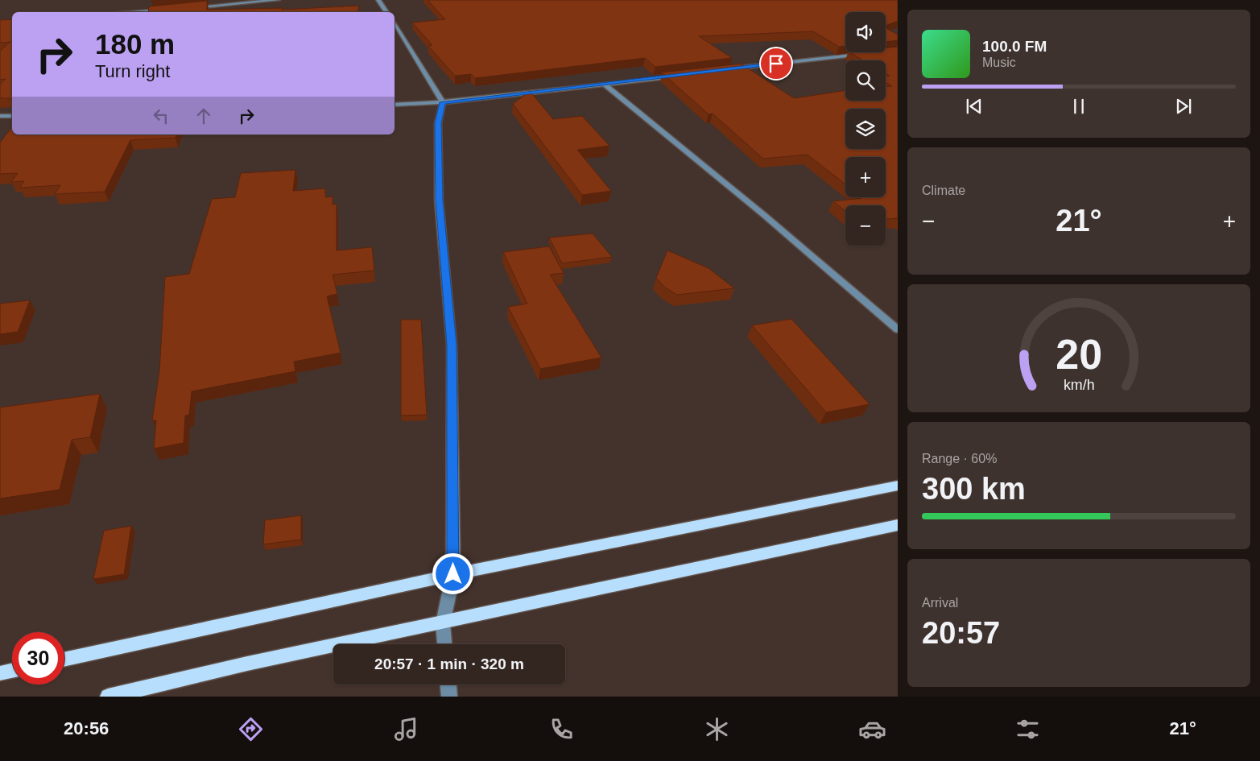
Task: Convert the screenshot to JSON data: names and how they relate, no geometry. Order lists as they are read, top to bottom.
{
  "page": {
    "map_buttons": ["+", "−"],
    "turn": ["180 m", "Turn right"],
    "song": ["100.0 FM", "Music"],
    "tile": [
      "Climate",
      ["Range · 60%", "300 km"],
      ["Arrival", "20:57"]
    ],
    "heat": ["−", "21°", "+"],
    "limit": "30",
    "trip": "20:57 · 1 min · 320 m",
    "tabs": ["20:56", "21°"],
    "gauge": ["20", "km/h"]
  }
}
